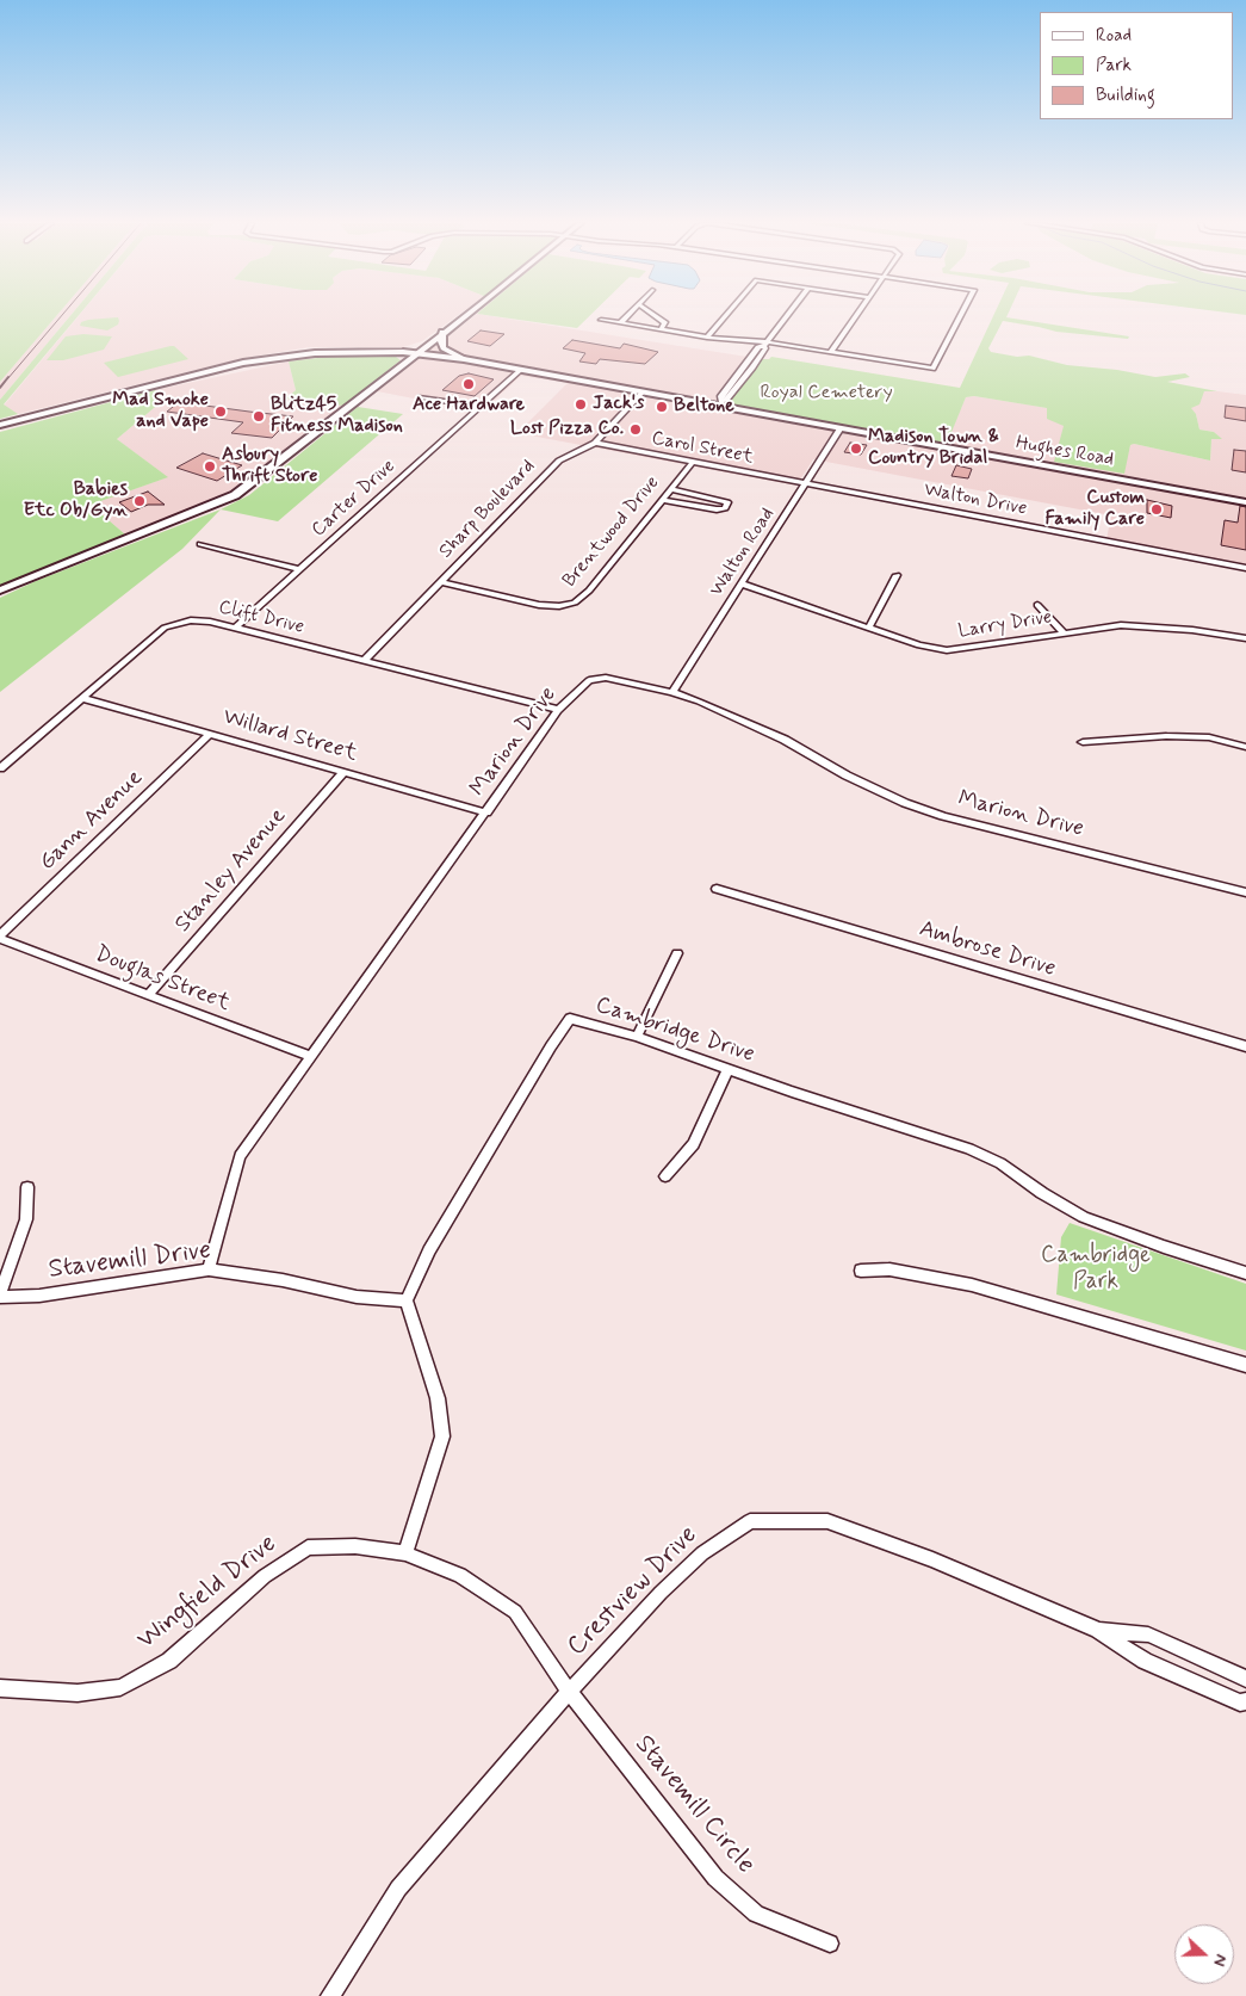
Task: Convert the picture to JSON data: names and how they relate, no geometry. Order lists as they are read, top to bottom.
{
  "streets": {
    "main road": ["Hughes Road"],
    "street": [
      "Carol Street",
      "Carter Drive",
      "Walton Drive",
      "Sharp Boulevard",
      "Brentwood Drive",
      "Walton Road",
      "Clift Drive",
      "Larry Drive",
      "Willard Street",
      "Marion Drive",
      "Gann Avenue",
      "Stanley Avenue",
      "Ambrose Drive",
      "Douglas Street",
      "Cambridge Drive",
      "Stavemill Drive",
      "Crestview Drive",
      "Wingfield Drive",
      "Stavemill Circle"
    ]
  },
  "crossings": [
    ["Carol Street", "Walton Drive"],
    ["Carol Street", "Sharp Boulevard"],
    ["Carol Street", "Brentwood Drive"],
    ["Carol Street", "Walton Road"],
    ["Hughes Road", "Carter Drive"],
    ["Hughes Road", "Sharp Boulevard"],
    ["Hughes Road", "Walton Road"],
    ["Carter Drive", "Clift Drive"],
    ["Walton Drive", "Walton Road"],
    ["Sharp Boulevard", "Brentwood Drive"],
    ["Sharp Boulevard", "Clift Drive"],
    ["Walton Road", "Larry Drive"],
    ["Walton Road", "Marion Drive"],
    ["Clift Drive", "Willard Street"],
    ["Clift Drive", "Marion Drive"],
    ["Willard Street", "Marion Drive"],
    ["Willard Street", "Gann Avenue"],
    ["Willard Street", "Stanley Avenue"],
    ["Marion Drive", "Douglas Street"],
    ["Marion Drive", "Stavemill Drive"],
    ["Gann Avenue", "Douglas Street"],
    ["Stanley Avenue", "Douglas Street"],
    ["Cambridge Drive", "Stavemill Drive"],
    ["Crestview Drive", "Wingfield Drive"],
    ["Crestview Drive", "Stavemill Circle"],
    ["Wingfield Drive", "Stavemill Circle"]
  ],
  "parks": ["Royal Cemetery", "Cambridge Park"],
  "places": [
    "Ace Hardware",
    "Jack's",
    "Beltone",
    "Mad Smoke and Vape",
    "Blitz45 Fitness Madison",
    "Lost Pizza Co.",
    "Madison Town & Country Bridal",
    "Asbury Thrift Store",
    "Babies Etc Ob/Gyn",
    "Custom Family Care"
  ],
  "legend": ["Road", "Park", "Building"],
  "north": "right"
}
